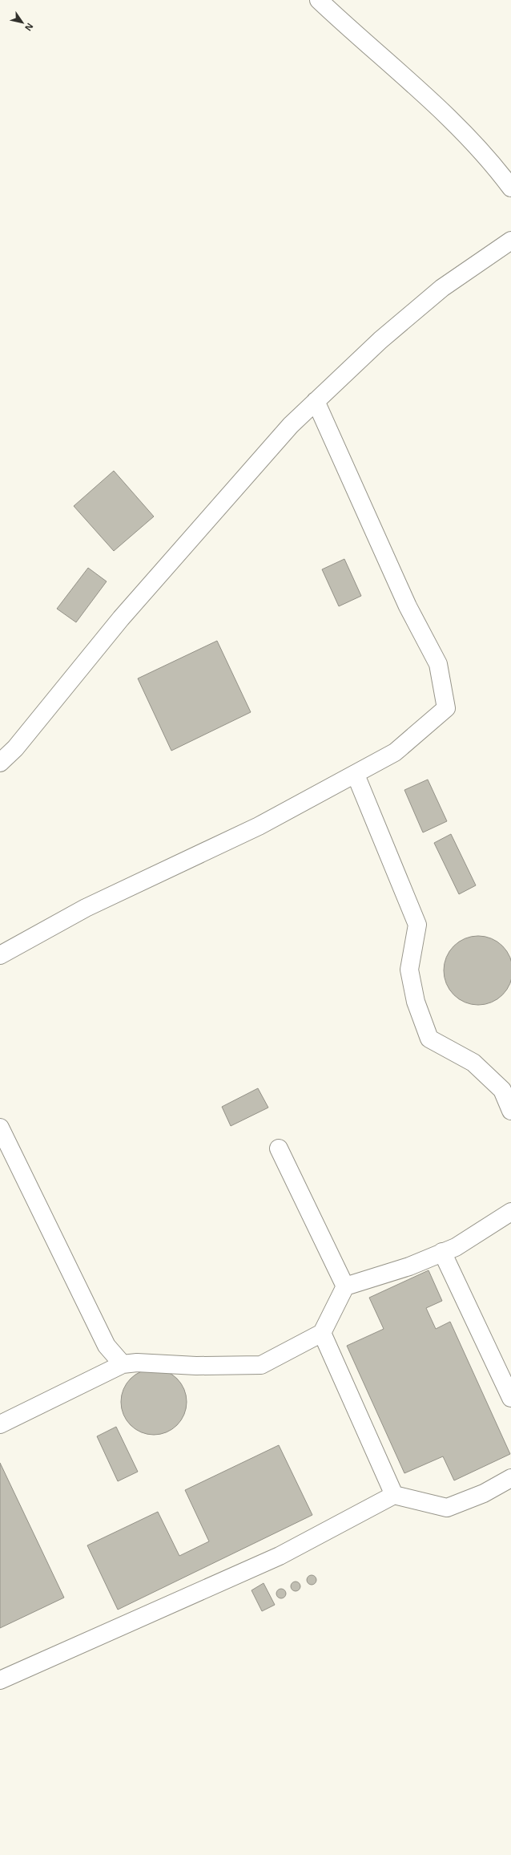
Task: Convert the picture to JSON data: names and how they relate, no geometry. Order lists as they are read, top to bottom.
{
  "north": "bottom right"
}
